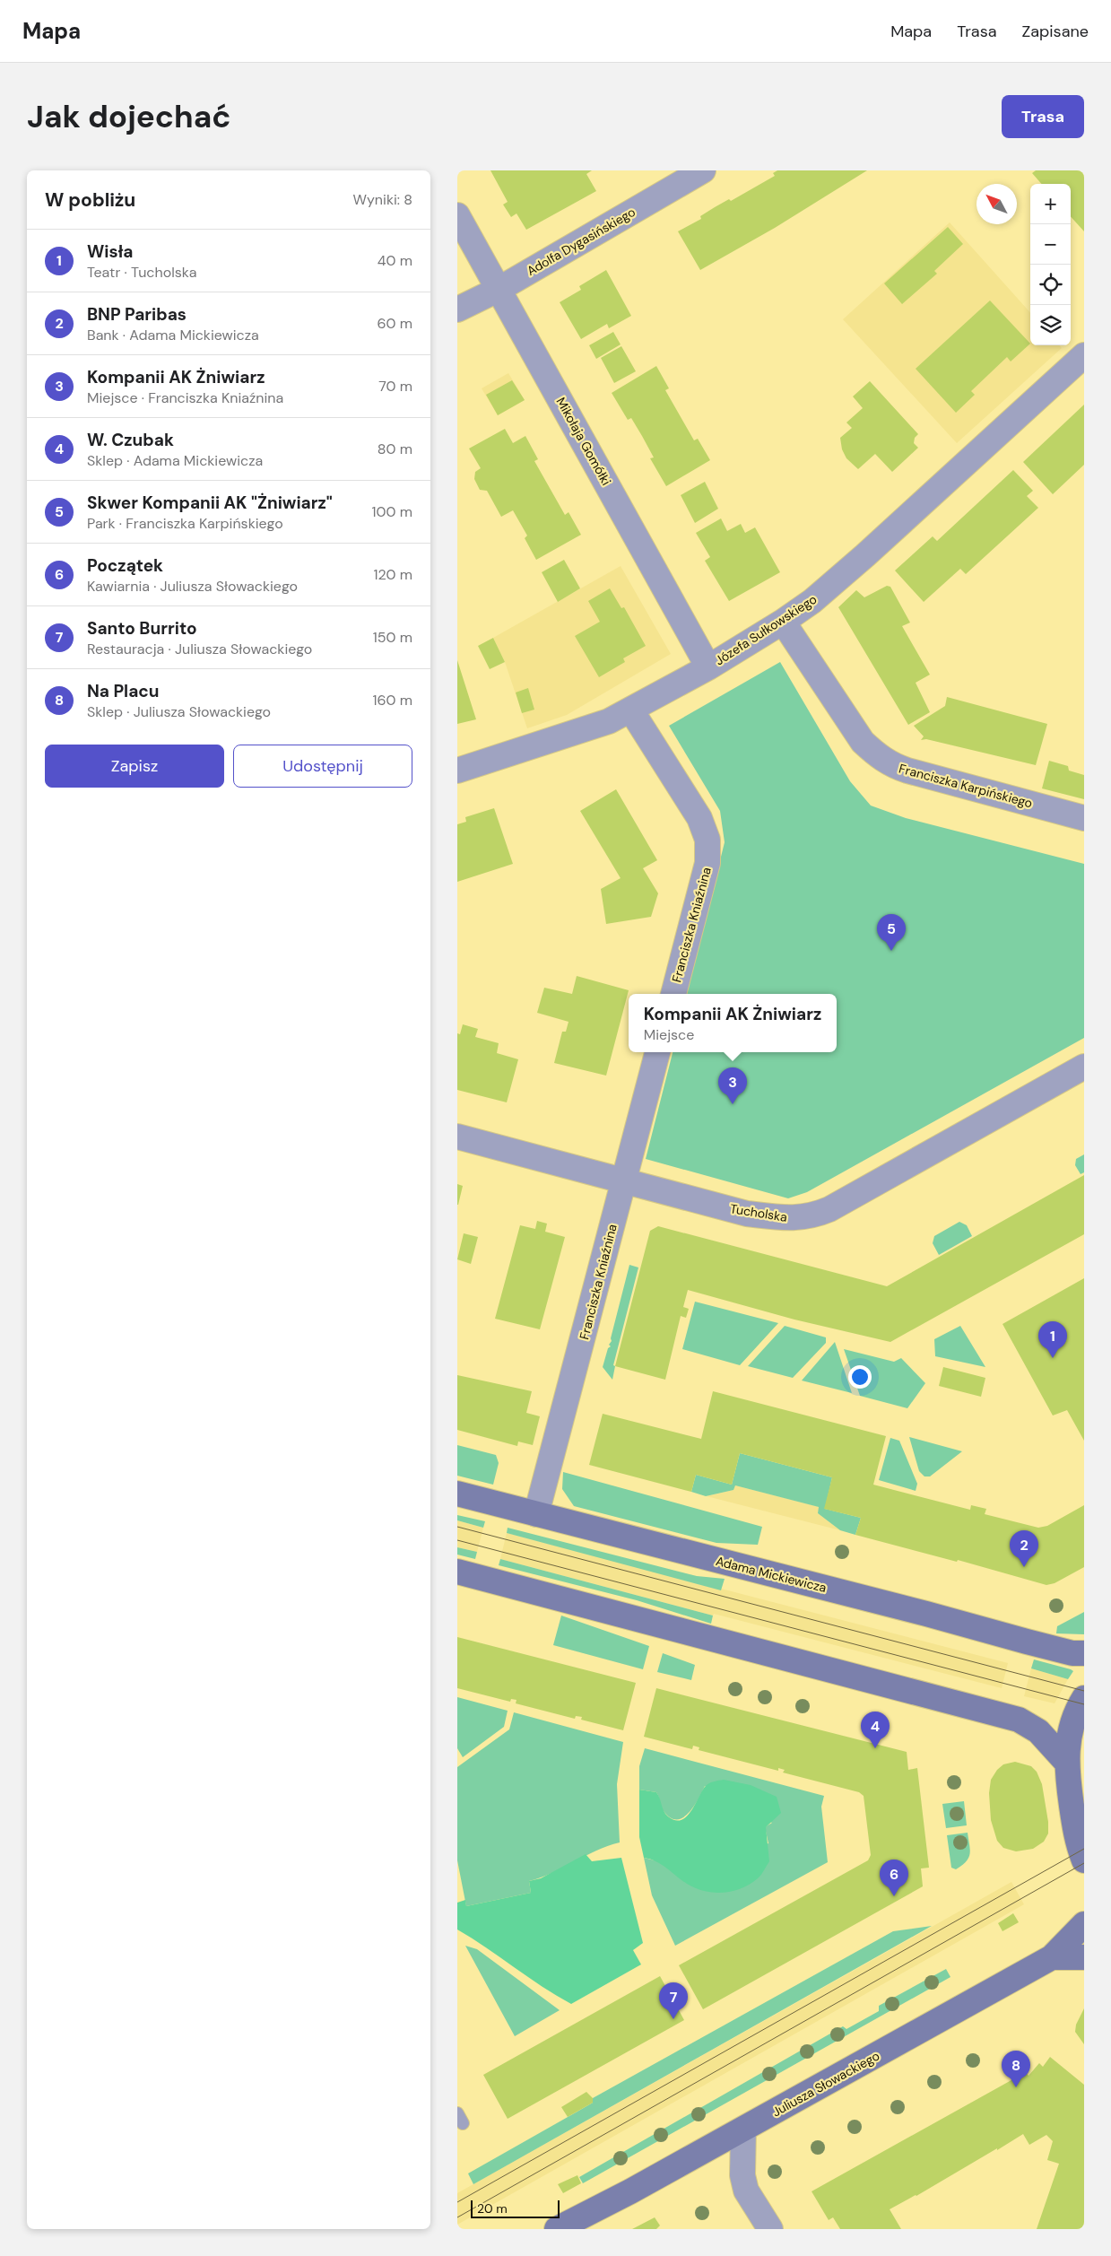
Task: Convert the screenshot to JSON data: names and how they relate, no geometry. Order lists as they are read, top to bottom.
{
  "streets": {
    "street": [
      "Adolfa Dygasińskiego",
      "Mikołaja Gomółki",
      "Józefa Sułkowskiego",
      "Franciszka Karpińskiego",
      "Franciszka Kniaźnina",
      "Tucholska",
      "Adama Mickiewicza",
      "Juliusza Słowackiego"
    ]
  },
  "crossings": [
    ["Adolfa Dygasińskiego", "Mikołaja Gomółki"],
    ["Mikołaja Gomółki", "Józefa Sułkowskiego"],
    ["Józefa Sułkowskiego", "Franciszka Karpińskiego"],
    ["Józefa Sułkowskiego", "Franciszka Kniaźnina"],
    ["Franciszka Kniaźnina", "Tucholska"],
    ["Franciszka Kniaźnina", "Adama Mickiewicza"]
  ],
  "scale_bar": "20 m",
  "north": "top left",
  "page": {
    "header": "Mapa",
    "nav": ["Mapa", "Trasa", "Zapisane"],
    "buttons": [
      "Trasa",
      ["Zapisz", "Udostępnij"]
    ],
    "title": "Jak dojechać",
    "heading": ["W pobliżu", "Wyniki: 8"],
    "map_buttons": ["+", "−"],
    "list": [
      {
        "mark": "1",
        "name": "Wisła",
        "note": "Teatr · Tucholska",
        "value": "40 m"
      },
      {
        "mark": "2",
        "name": "BNP Paribas",
        "note": "Bank · Adama Mickiewicza",
        "value": "60 m"
      },
      {
        "mark": "3",
        "name": "Kompanii AK Żniwiarz",
        "note": "Miejsce · Franciszka Kniaźnina",
        "value": "70 m"
      },
      {
        "mark": "4",
        "name": "W. Czubak",
        "note": "Sklep · Adama Mickiewicza",
        "value": "80 m"
      },
      {
        "mark": "5",
        "name": "Skwer Kompanii AK \"Żniwiarz\"",
        "note": "Park · Franciszka Karpińskiego",
        "value": "100 m"
      },
      {
        "mark": "6",
        "name": "Początek",
        "note": "Kawiarnia · Juliusza Słowackiego",
        "value": "120 m"
      },
      {
        "mark": "7",
        "name": "Santo Burrito",
        "note": "Restauracja · Juliusza Słowackiego",
        "value": "150 m"
      },
      {
        "mark": "8",
        "name": "Na Placu",
        "note": "Sklep · Juliusza Słowackiego",
        "value": "160 m"
      }
    ],
    "pins": [
      "5",
      "3",
      "1",
      "2",
      "4",
      "6",
      "7",
      "8"
    ],
    "popup": ["Kompanii AK Żniwiarz", "Miejsce"],
    "scale": "20 m"
  }
}
